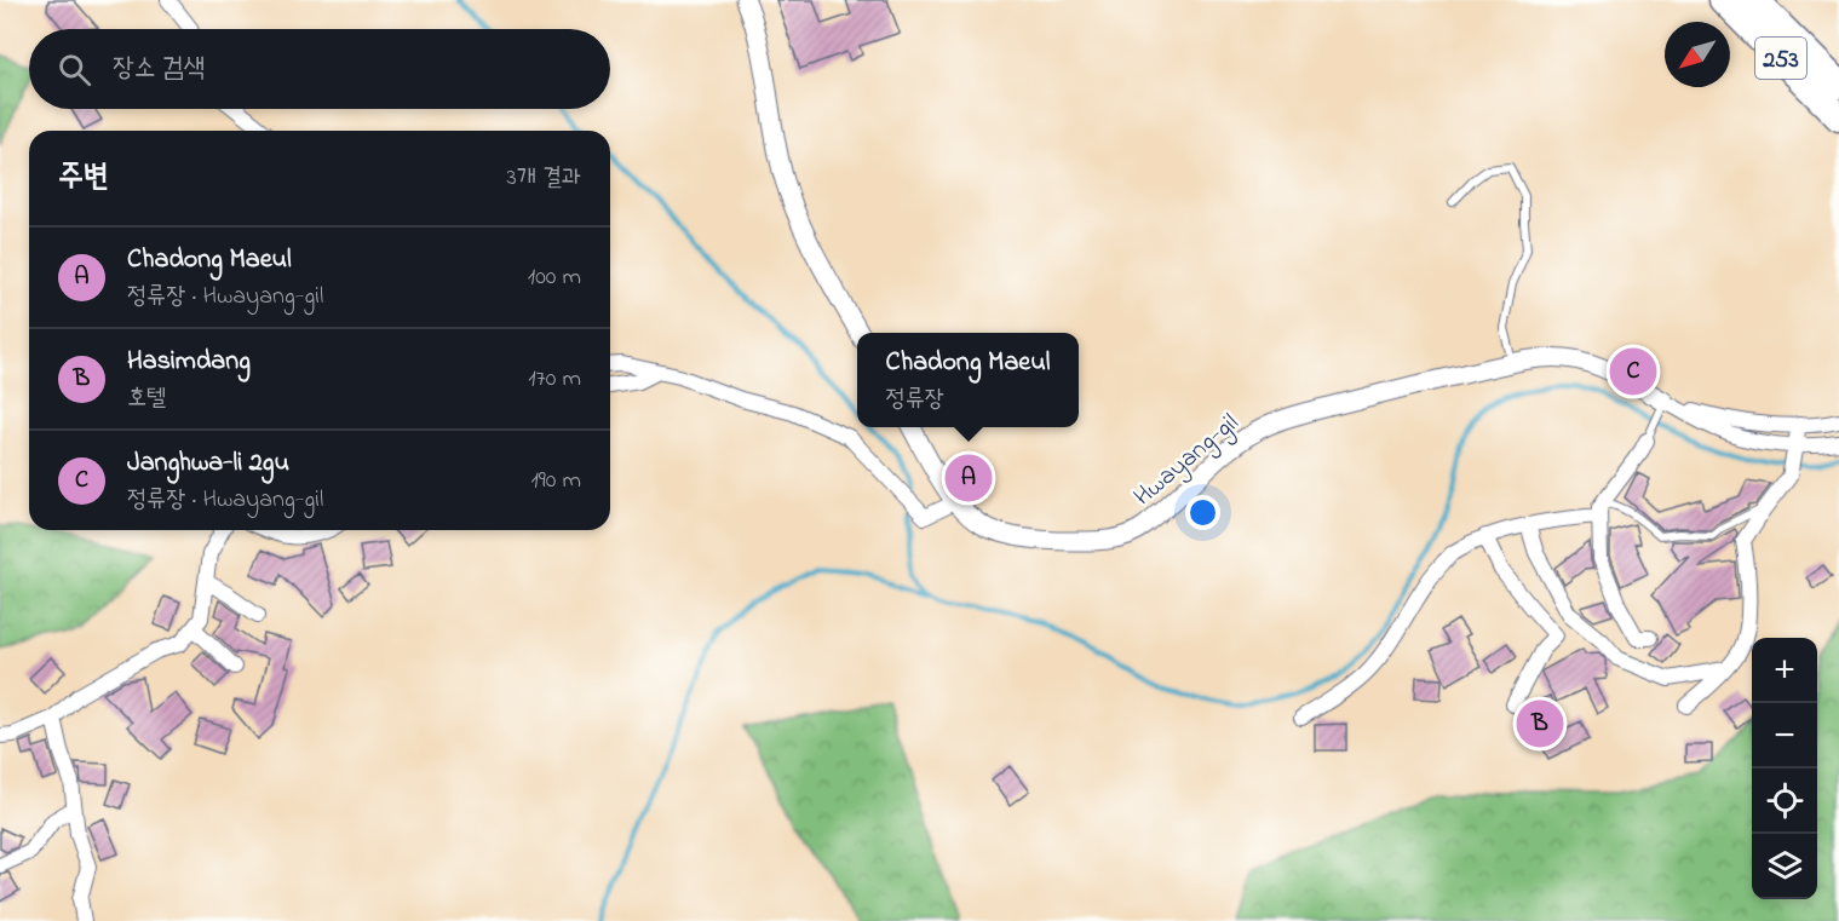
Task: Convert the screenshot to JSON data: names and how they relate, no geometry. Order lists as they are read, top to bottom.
{
  "streets": {
    "highway": ["253"],
    "street": ["Hwayang-gil"]
  },
  "north": "bottom left",
  "page": {
    "search": "장소 검색",
    "heading": ["주변", "3개 결과"],
    "list": [
      {
        "mark": "A",
        "name": "Chadong Maeul",
        "note": "정류장 · Hwayang-gil",
        "value": "100 m"
      },
      {
        "mark": "B",
        "name": "Hasimdang",
        "note": "호텔",
        "value": "170 m"
      },
      {
        "mark": "C",
        "name": "Janghwa-li 2gu",
        "note": "정류장 · Hwayang-gil",
        "value": "190 m"
      }
    ],
    "popup": ["Chadong Maeul", "정류장"],
    "pins": ["C", "A", "B"],
    "map_buttons": ["+", "−"]
  }
}
